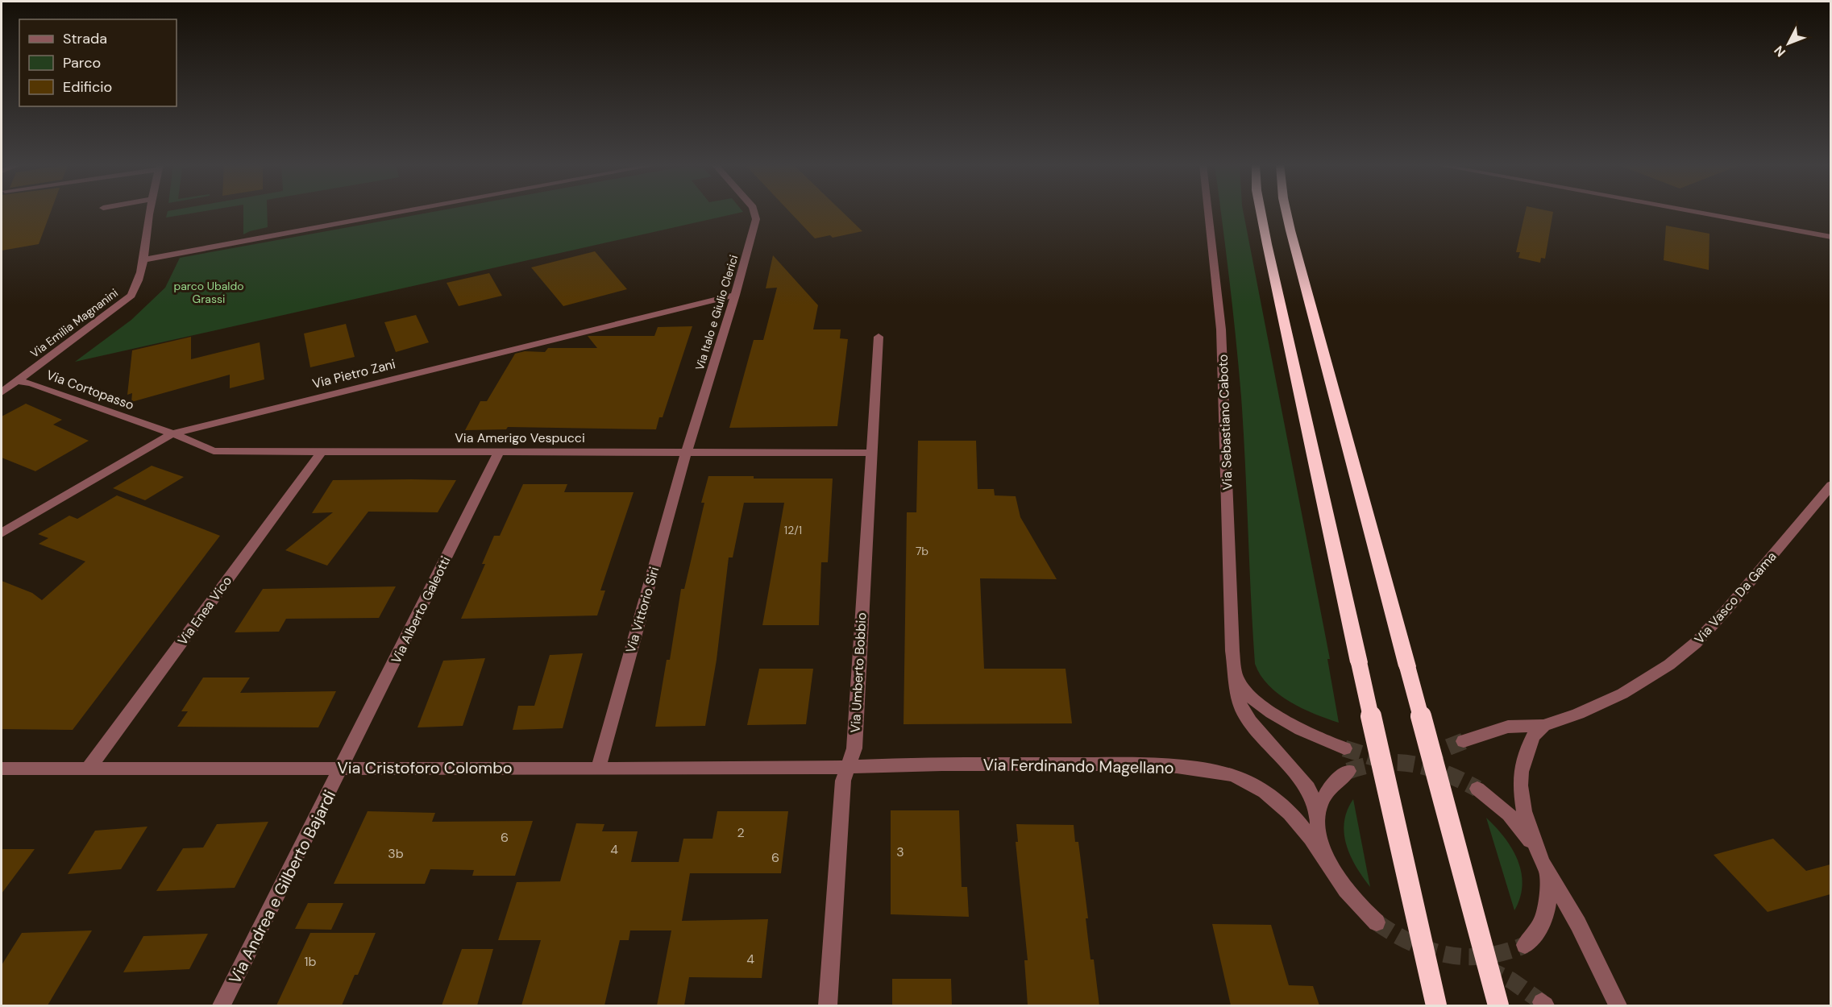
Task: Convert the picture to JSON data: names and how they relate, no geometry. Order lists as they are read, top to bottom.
{
  "streets": {
    "street": [
      "Via Italo e Giulio Clerici",
      "Via Emilia Magnanini",
      "Via Pietro Zani",
      "Via Cortopasso",
      "Via Sebastiano Caboto",
      "Via Amerigo Vespucci",
      "Via Vasco Da Gama",
      "Via Alberto Galeotti",
      "Via Vittorio Siri",
      "Via Enea Vico",
      "Via Umberto Bobbio",
      "Via Ferdinando Magellano",
      "Via Cristoforo Colombo",
      "Via Andrea e Gilberto Bajardi"
    ]
  },
  "crossings": [
    ["Via Italo e Giulio Clerici", "Via Pietro Zani"],
    ["Via Italo e Giulio Clerici", "Via Amerigo Vespucci"],
    ["Via Italo e Giulio Clerici", "Via Vittorio Siri"],
    ["Via Emilia Magnanini", "Via Cortopasso"],
    ["Via Pietro Zani", "Via Cortopasso"],
    ["Via Pietro Zani", "Via Amerigo Vespucci"],
    ["Via Cortopasso", "Via Amerigo Vespucci"],
    ["Via Sebastiano Caboto", "Via Ferdinando Magellano"],
    ["Via Amerigo Vespucci", "Via Alberto Galeotti"],
    ["Via Amerigo Vespucci", "Via Vittorio Siri"],
    ["Via Amerigo Vespucci", "Via Enea Vico"],
    ["Via Amerigo Vespucci", "Via Umberto Bobbio"],
    ["Via Alberto Galeotti", "Via Cristoforo Colombo"],
    ["Via Alberto Galeotti", "Via Andrea e Gilberto Bajardi"],
    ["Via Vittorio Siri", "Via Cristoforo Colombo"],
    ["Via Enea Vico", "Via Cristoforo Colombo"],
    ["Via Umberto Bobbio", "Via Ferdinando Magellano"],
    ["Via Umberto Bobbio", "Via Cristoforo Colombo"],
    ["Via Ferdinando Magellano", "Via Cristoforo Colombo"],
    ["Via Cristoforo Colombo", "Via Andrea e Gilberto Bajardi"]
  ],
  "parks": ["parco Ubaldo Grassi"],
  "house_numbers": [
    "12/1",
    "7b",
    "2",
    "6",
    "4",
    "3",
    "3b",
    "6",
    "4",
    "1b"
  ],
  "legend": ["Strada", "Parco", "Edificio"],
  "north": "bottom left"
}
